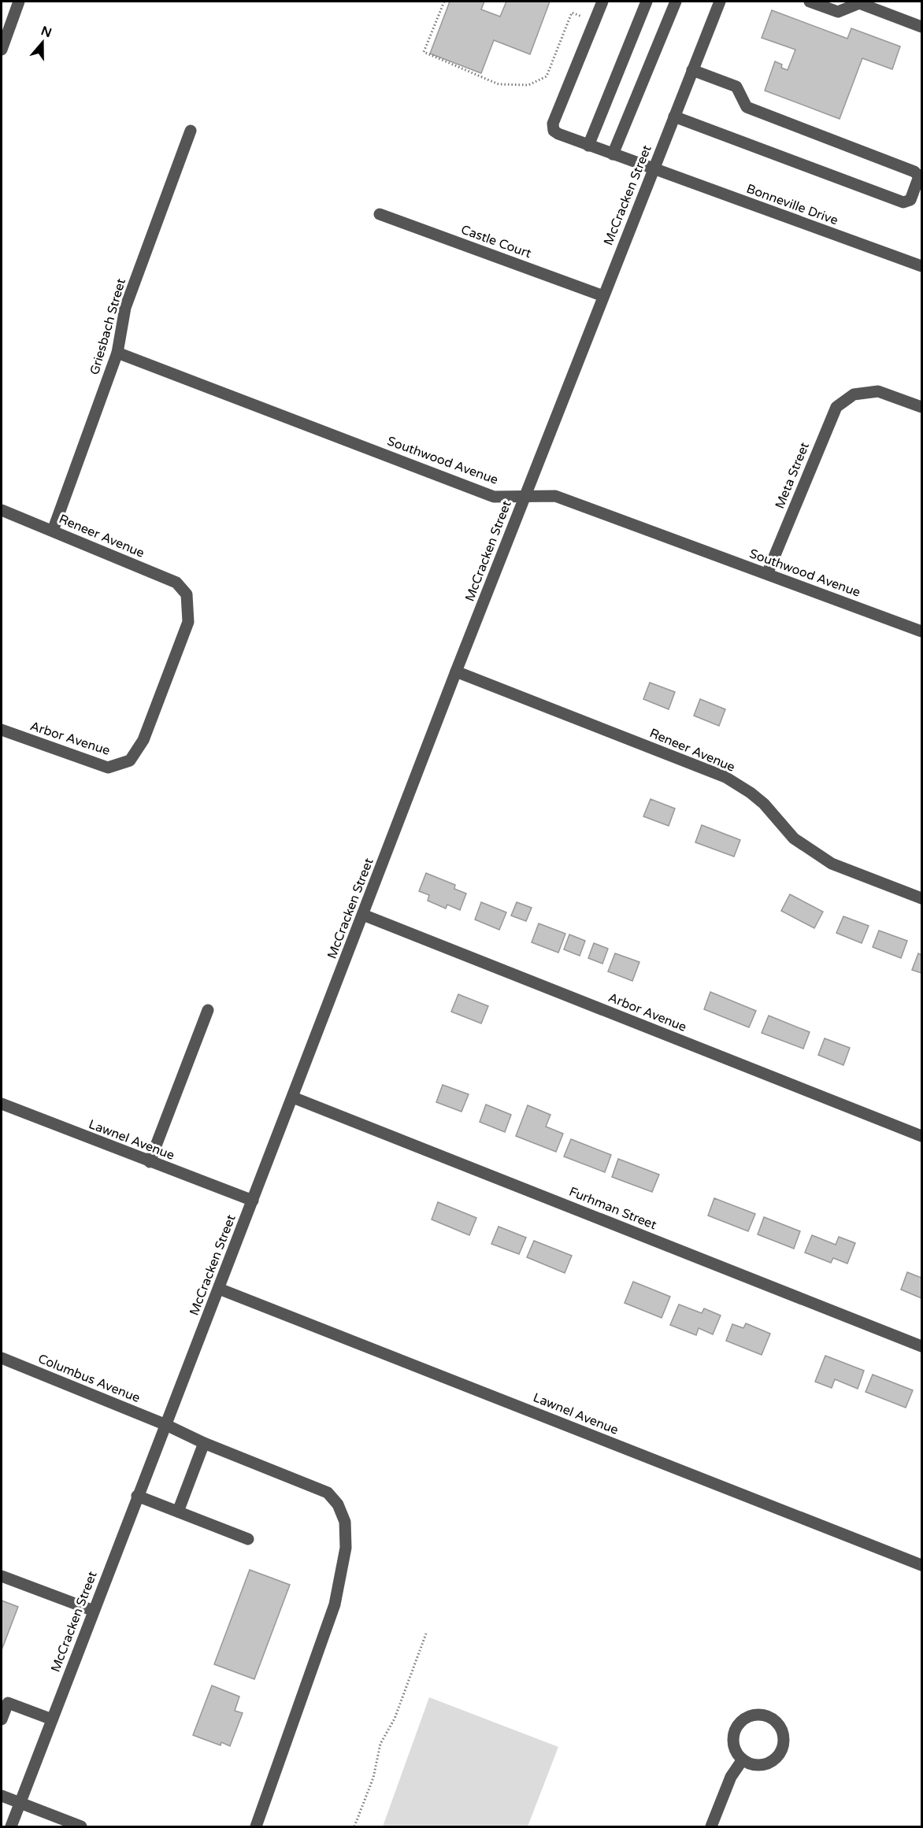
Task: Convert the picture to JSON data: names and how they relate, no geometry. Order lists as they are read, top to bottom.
{
  "streets": {
    "street": [
      "McCracken Street",
      "Bonneville Drive",
      "Castle Court",
      "Griesbach Street",
      "Southwood Avenue",
      "Meta Street",
      "Reneer Avenue",
      "Arbor Avenue",
      "Lawnel Avenue",
      "Furhman Street",
      "Columbus Avenue"
    ]
  },
  "crossings": [
    ["McCracken Street", "Bonneville Drive"],
    ["McCracken Street", "Castle Court"],
    ["McCracken Street", "Southwood Avenue"],
    ["McCracken Street", "Reneer Avenue"],
    ["McCracken Street", "Arbor Avenue"],
    ["McCracken Street", "Lawnel Avenue"],
    ["McCracken Street", "Furhman Street"],
    ["McCracken Street", "Columbus Avenue"],
    ["Griesbach Street", "Southwood Avenue"],
    ["Griesbach Street", "Reneer Avenue"],
    ["Southwood Avenue", "Meta Street"],
    ["Reneer Avenue", "Arbor Avenue"]
  ],
  "north": "top"
}
